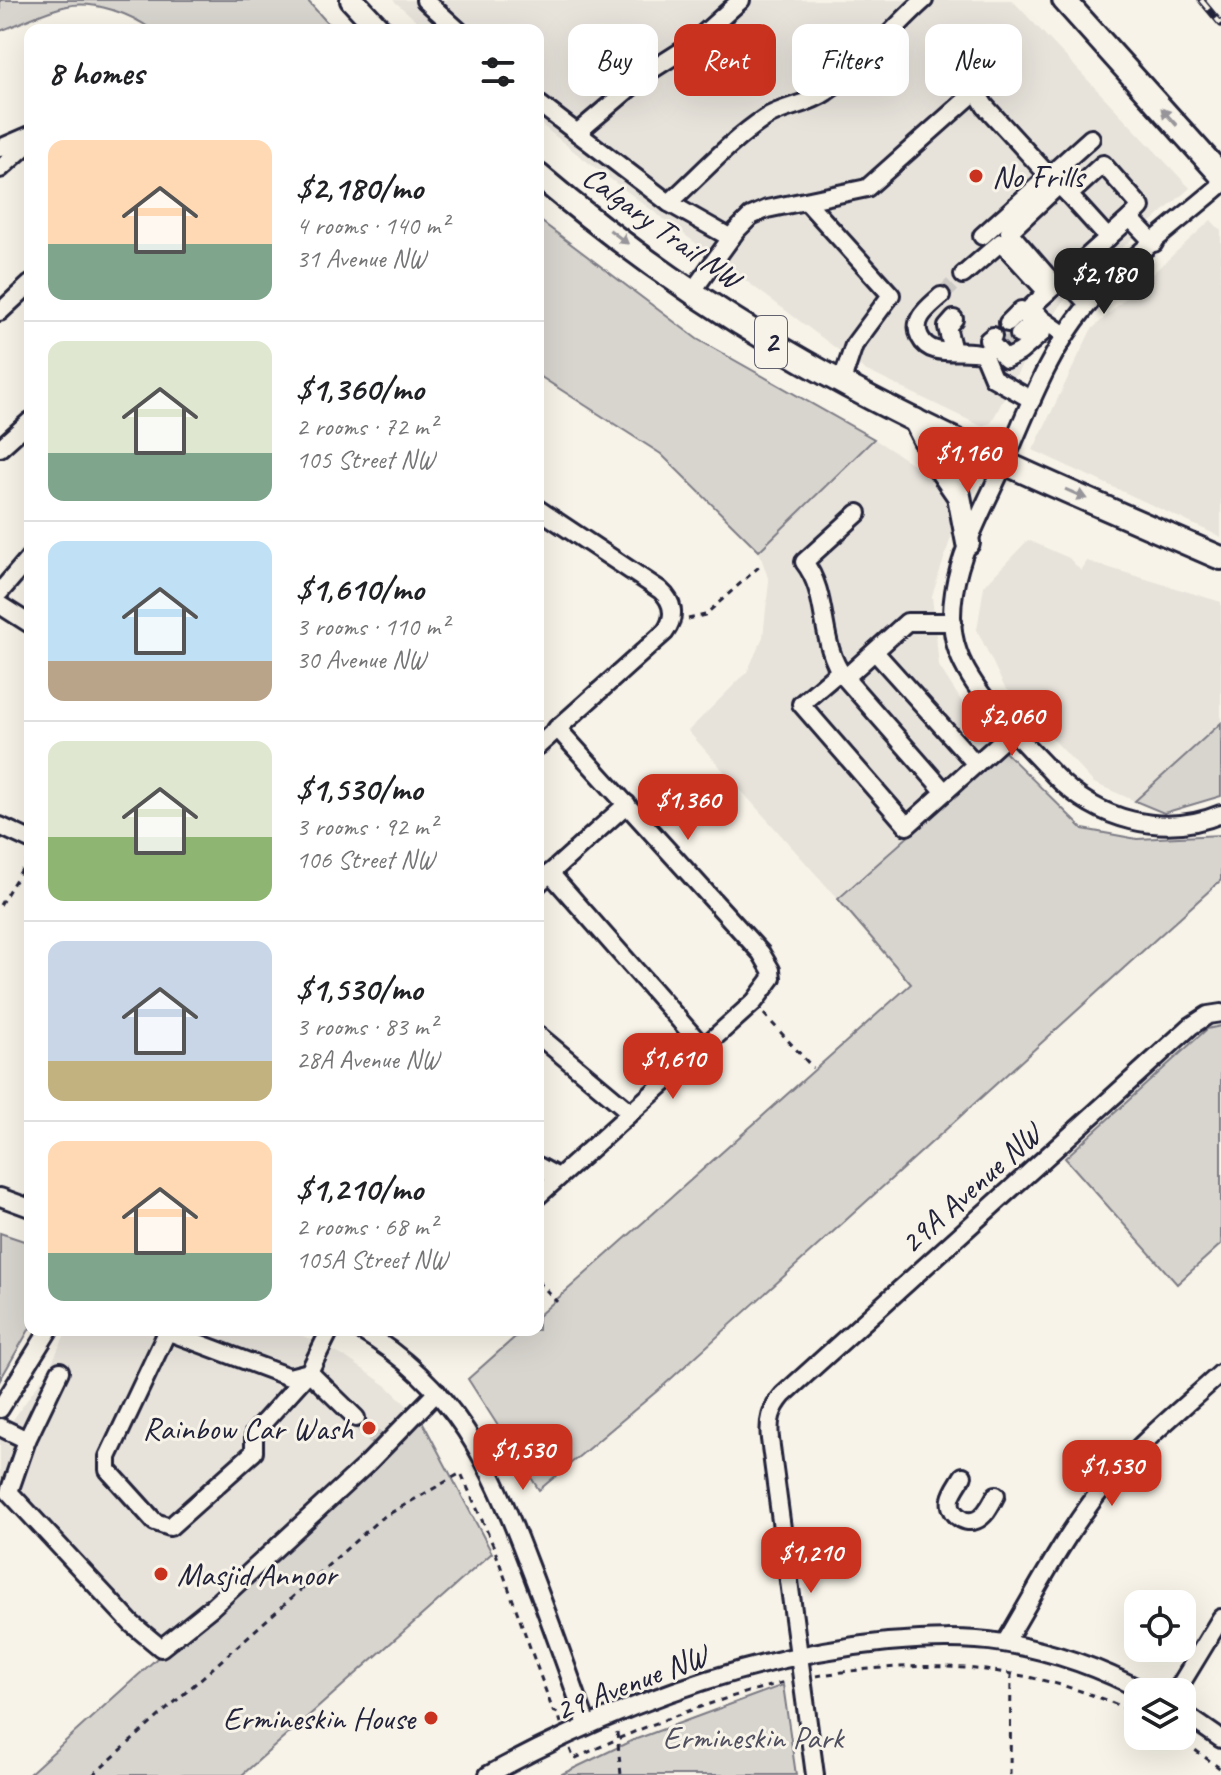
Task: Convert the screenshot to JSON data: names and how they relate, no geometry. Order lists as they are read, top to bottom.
{
  "streets": {
    "highway": ["Calgary Trail NW", "2"],
    "street": ["29A Avenue NW", "29 Avenue NW"]
  },
  "crossings": [
    ["29A Avenue NW", "29 Avenue NW"]
  ],
  "one_way": ["Calgary Trail NW"],
  "parks": ["Ermineskin Park"],
  "places": [
    "No Frills",
    "Rainbow Car Wash",
    "Masjid Annoor",
    "Ermineskin House"
  ],
  "page": {
    "chip": [
      "Buy",
      "Rent",
      "Filters",
      "New"
    ],
    "heading": "8 homes",
    "list": [
      {
        "name": "$2,180/mo",
        "note": "4 rooms · 140 m² · 31 Avenue NW"
      },
      {
        "name": "$1,360/mo",
        "note": "2 rooms · 72 m² · 105 Street NW"
      },
      {
        "name": "$1,610/mo",
        "note": "3 rooms · 110 m² · 30 Avenue NW"
      },
      {
        "name": "$1,530/mo",
        "note": "3 rooms · 92 m² · 106 Street NW"
      },
      {
        "name": "$1,530/mo",
        "note": "3 rooms · 83 m² · 28A Avenue NW"
      },
      {
        "name": "$1,210/mo",
        "note": "2 rooms · 68 m² · 105A Street NW"
      }
    ],
    "price": [
      "$2,180",
      "$1,160",
      "$2,060",
      "$1,360",
      "$1,610",
      "$1,530",
      "$1,530",
      "$1,210"
    ]
  }
}
